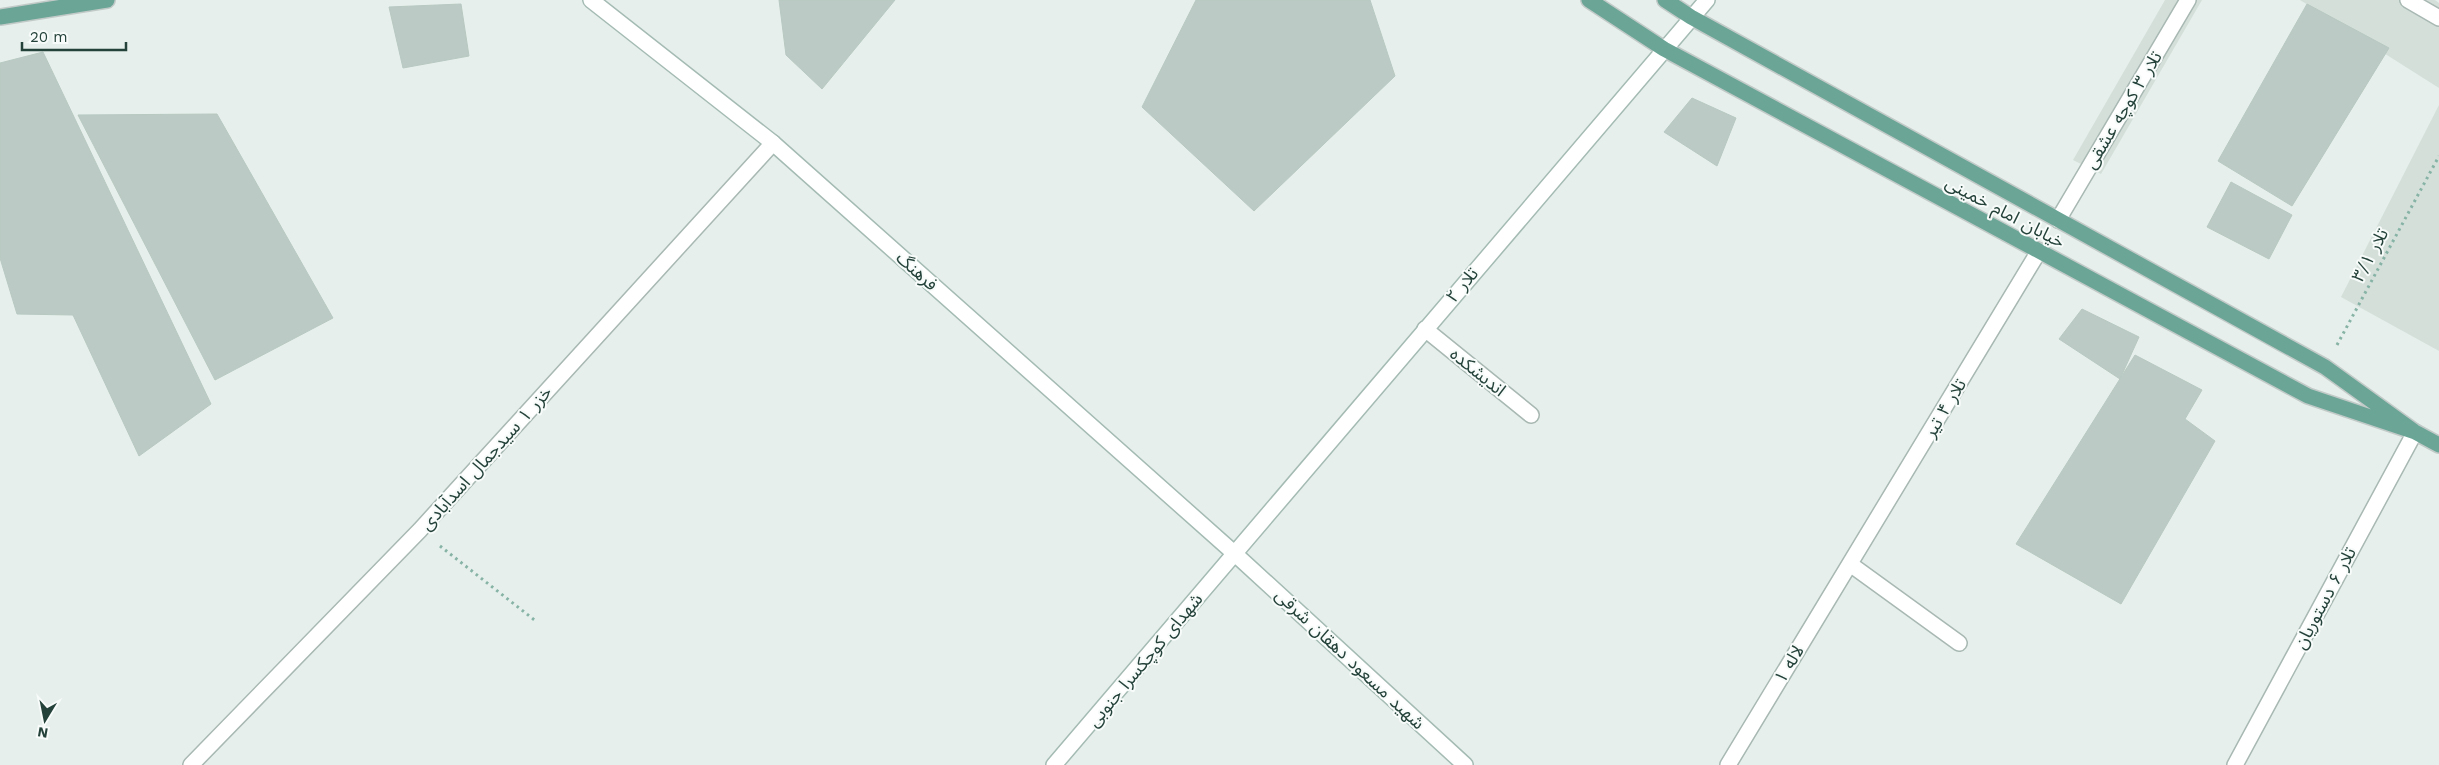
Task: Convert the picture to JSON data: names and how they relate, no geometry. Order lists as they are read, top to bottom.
{
  "streets": {
    "main road": ["خیابان امام خمینی"],
    "street": [
      "تلار ۳ کوچه عشقی",
      "فرهنگ",
      "تلار ۲",
      "اندیشکده",
      "تلار ۴ تیر",
      "خزر ۱ سیدجمال اسدآبادی",
      "تلار ۶ دستوریان",
      "شهید مسعود دهقان شرقی",
      "شهدای کوچکسرا جنوبی",
      "لاله ۱"
    ],
    "path": ["تلار ۳/۱"]
  },
  "crossings": [
    ["تلار ۳ کوچه عشقی", "خیابان امام خمینی"],
    ["خیابان امام خمینی", "تلار ۳/۱"],
    ["خیابان امام خمینی", "تلار ۲"],
    ["خیابان امام خمینی", "تلار ۴ تیر"],
    ["خیابان امام خمینی", "تلار ۶ دستوریان"],
    ["فرهنگ", "تلار ۲"],
    ["فرهنگ", "خزر ۱ سیدجمال اسدآبادی"],
    ["فرهنگ", "شهید مسعود دهقان شرقی"],
    ["فرهنگ", "شهدای کوچکسرا جنوبی"],
    ["تلار ۲", "اندیشکده"],
    ["تلار ۲", "شهید مسعود دهقان شرقی"],
    ["تلار ۲", "شهدای کوچکسرا جنوبی"],
    ["تلار ۴ تیر", "لاله ۱"],
    ["شهید مسعود دهقان شرقی", "شهدای کوچکسرا جنوبی"]
  ],
  "scale_bar": "20 m",
  "north": "bottom"
}
